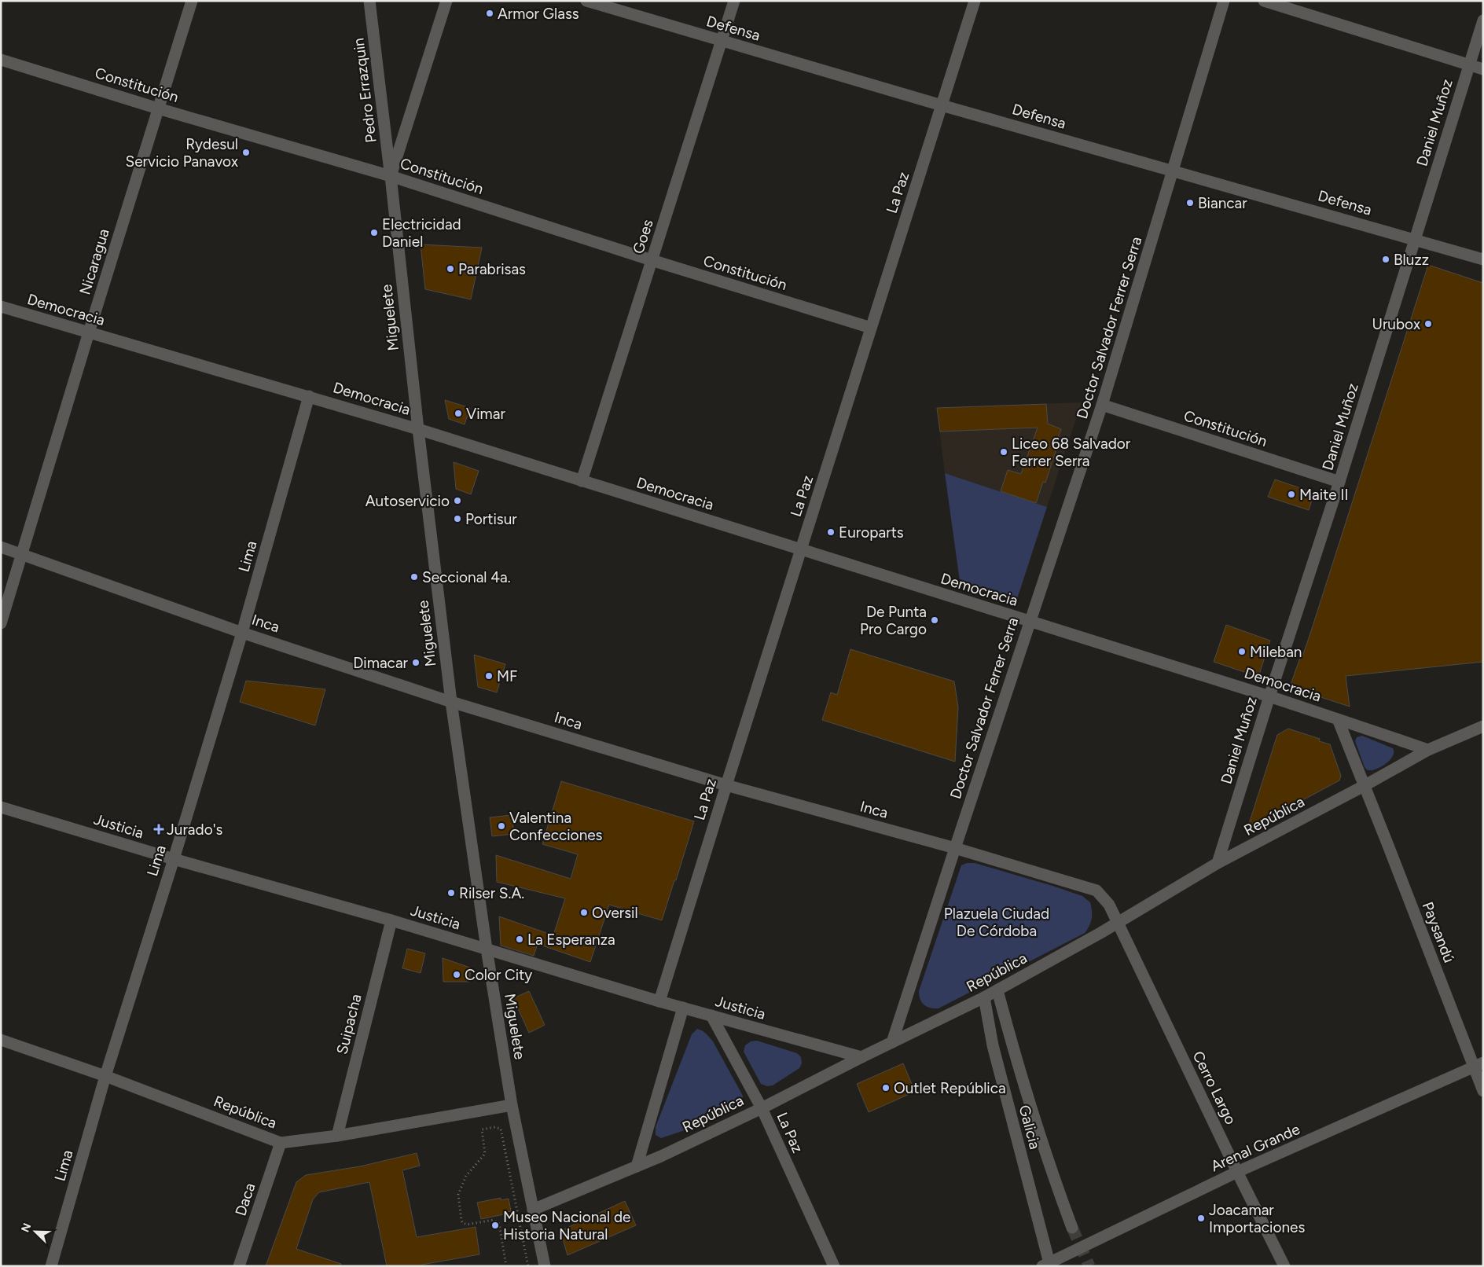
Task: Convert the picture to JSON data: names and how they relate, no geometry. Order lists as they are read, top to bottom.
{
  "streets": {
    "street": [
      "Defensa",
      "Constitución",
      "Pedro Errazquin",
      "Daniel Muñoz",
      "La Paz",
      "Goes",
      "Nicaragua",
      "Democracia",
      "Miguelete",
      "Doctor Salvador Ferrer Serra",
      "Lima",
      "Inca",
      "República",
      "Justicia",
      "Paysandú",
      "Suipacha",
      "Cerro Largo",
      "Galicia",
      "Arenal Grande",
      "Daca"
    ]
  },
  "crossings": [
    ["Defensa", "Daniel Muñoz"],
    ["Defensa", "La Paz"],
    ["Defensa", "Goes"],
    ["Defensa", "Doctor Salvador Ferrer Serra"],
    ["Constitución", "Pedro Errazquin"],
    ["Constitución", "Daniel Muñoz"],
    ["Constitución", "La Paz"],
    ["Constitución", "Goes"],
    ["Constitución", "Nicaragua"],
    ["Constitución", "Miguelete"],
    ["Constitución", "Doctor Salvador Ferrer Serra"],
    ["Pedro Errazquin", "Miguelete"],
    ["Daniel Muñoz", "Democracia"],
    ["Daniel Muñoz", "República"],
    ["La Paz", "Democracia"],
    ["La Paz", "Inca"],
    ["La Paz", "República"],
    ["La Paz", "Justicia"],
    ["Goes", "Democracia"],
    ["Nicaragua", "Democracia"],
    ["Nicaragua", "Inca"],
    ["Democracia", "Miguelete"],
    ["Democracia", "Doctor Salvador Ferrer Serra"],
    ["Democracia", "Lima"],
    ["Democracia", "República"],
    ["Miguelete", "Inca"],
    ["Miguelete", "República"],
    ["Miguelete", "Justicia"],
    ["Doctor Salvador Ferrer Serra", "Inca"],
    ["Doctor Salvador Ferrer Serra", "República"],
    ["Lima", "Inca"],
    ["Lima", "República"],
    ["Lima", "Justicia"],
    ["Inca", "República"],
    ["Inca", "Cerro Largo"],
    ["República", "Justicia"],
    ["República", "Paysandú"],
    ["República", "Suipacha"],
    ["República", "Cerro Largo"],
    ["República", "Galicia"],
    ["República", "Daca"],
    ["Justicia", "Suipacha"],
    ["Paysandú", "Arenal Grande"],
    ["Cerro Largo", "Arenal Grande"],
    ["Galicia", "Arenal Grande"]
  ],
  "parks": ["Plazuela Ciudad De Córdoba"],
  "places": {
    "other": [
      "Armor Glass",
      "Rydesul Servicio Panavox",
      "Biancar",
      "Electricidad Daniel",
      "Bluzz",
      "Parabrisas",
      "Urubox",
      "Vimar",
      "Liceo 68 Salvador Ferrer Serra",
      "Maite II",
      "Autoservicio",
      "Portisur",
      "Europarts",
      "Seccional 4a.",
      "De Punta Pro Cargo",
      "Mileban",
      "Dimacar",
      "MF",
      "Valentina Confecciones",
      "Rilser S.A.",
      "Oversil",
      "La Esperanza",
      "Color City",
      "Outlet República",
      "Joacamar Importaciones",
      "Museo Nacional de Historia Natural"
    ],
    "health": ["Jurado's"]
  },
  "north": "top left"
}
